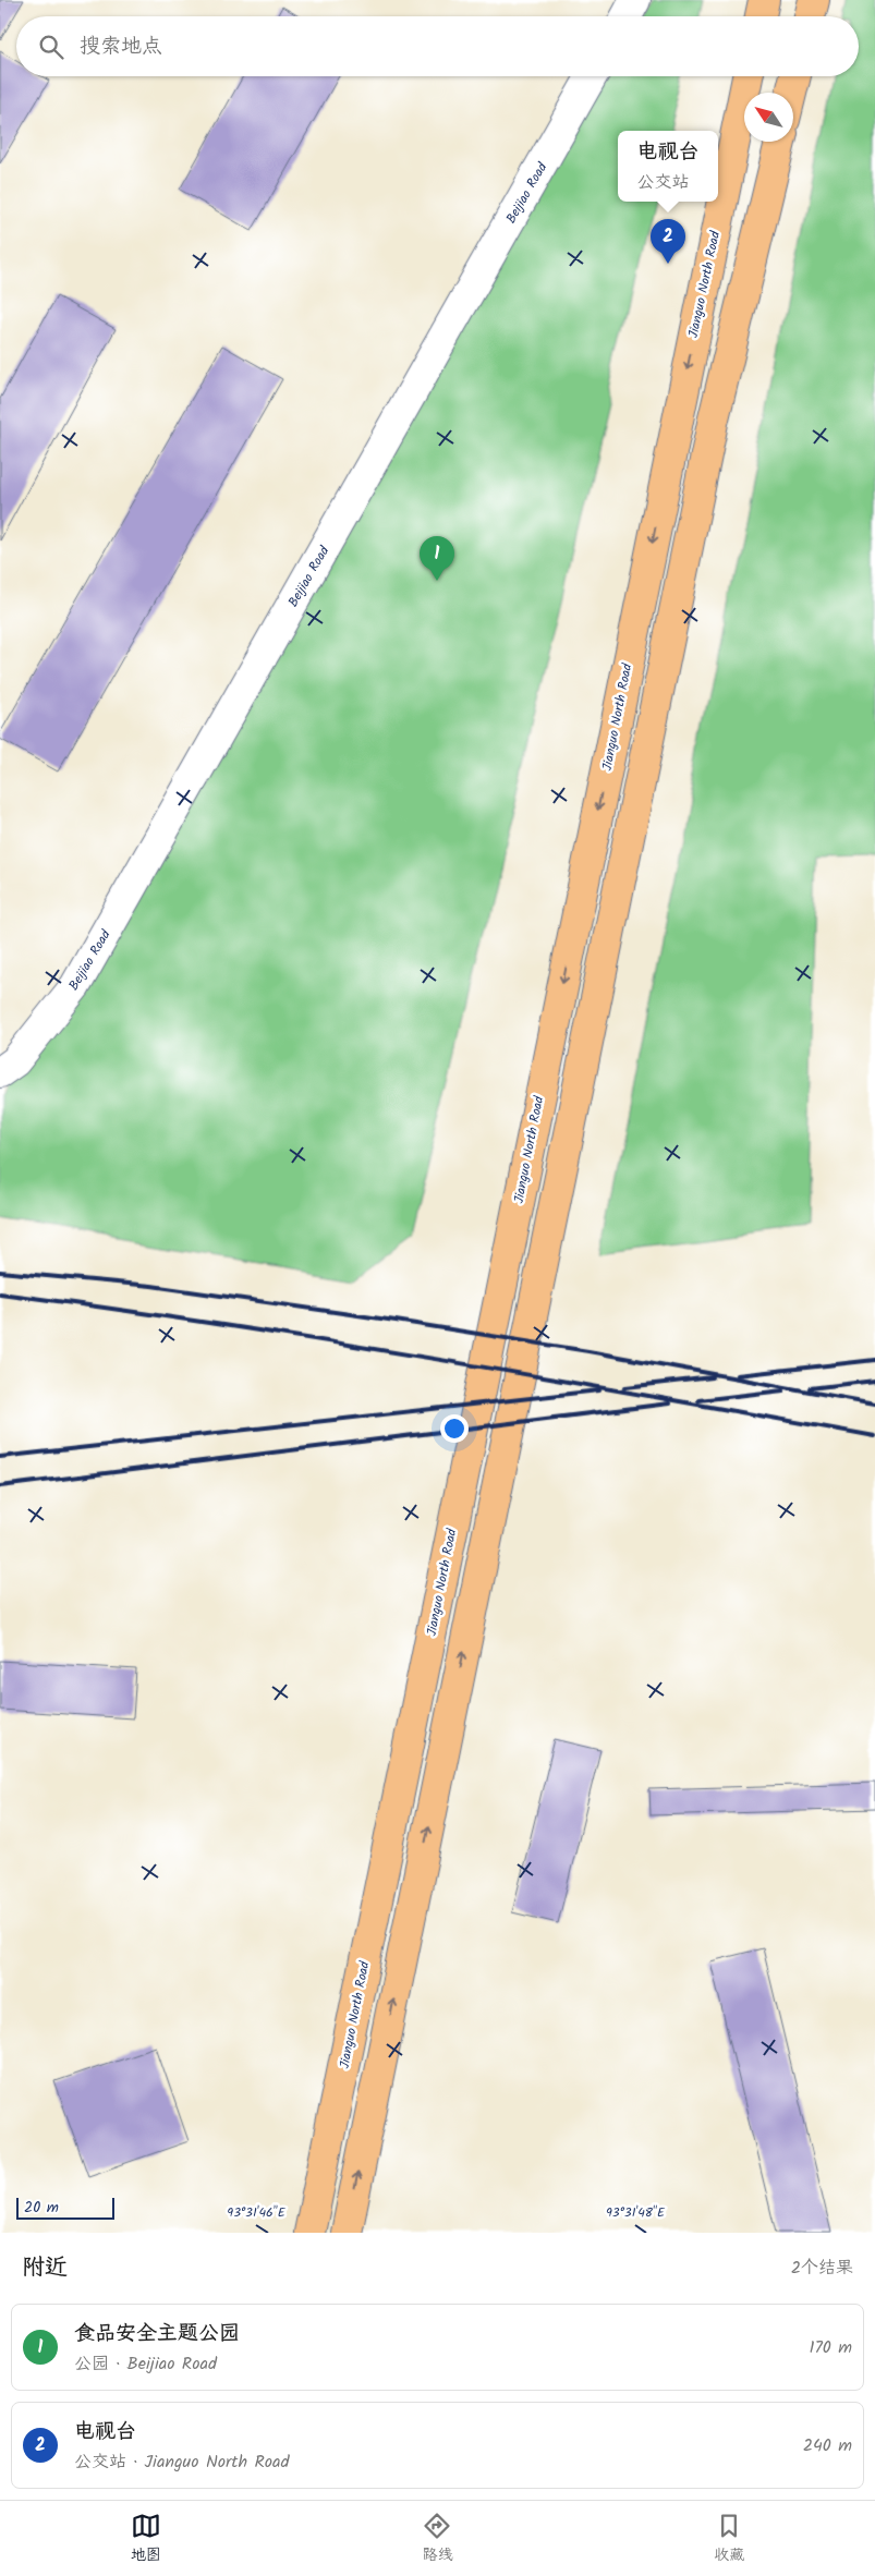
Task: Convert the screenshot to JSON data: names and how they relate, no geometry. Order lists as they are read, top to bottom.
{
  "streets": {
    "main road": ["Jianguo North Road"],
    "street": ["Beijiao Road"]
  },
  "scale_bar": "20 m",
  "north": "top left",
  "page": {
    "search": "搜索地点",
    "popup": ["电视台", "公交站"],
    "pins": ["2", "1"],
    "scale": "20 m",
    "heading": ["附近", "2个结果"],
    "list": [
      {
        "mark": "1",
        "name": "食品安全主题公园",
        "note": "公园 · Beijiao Road",
        "value": "170 m"
      },
      {
        "mark": "2",
        "name": "电视台",
        "note": "公交站 · Jianguo North Road",
        "value": "240 m"
      }
    ],
    "nav": ["地图", "路线", "收藏"]
  },
  "coordinates": ["93°31'46\"E", "93°31'48\"E"]
}
